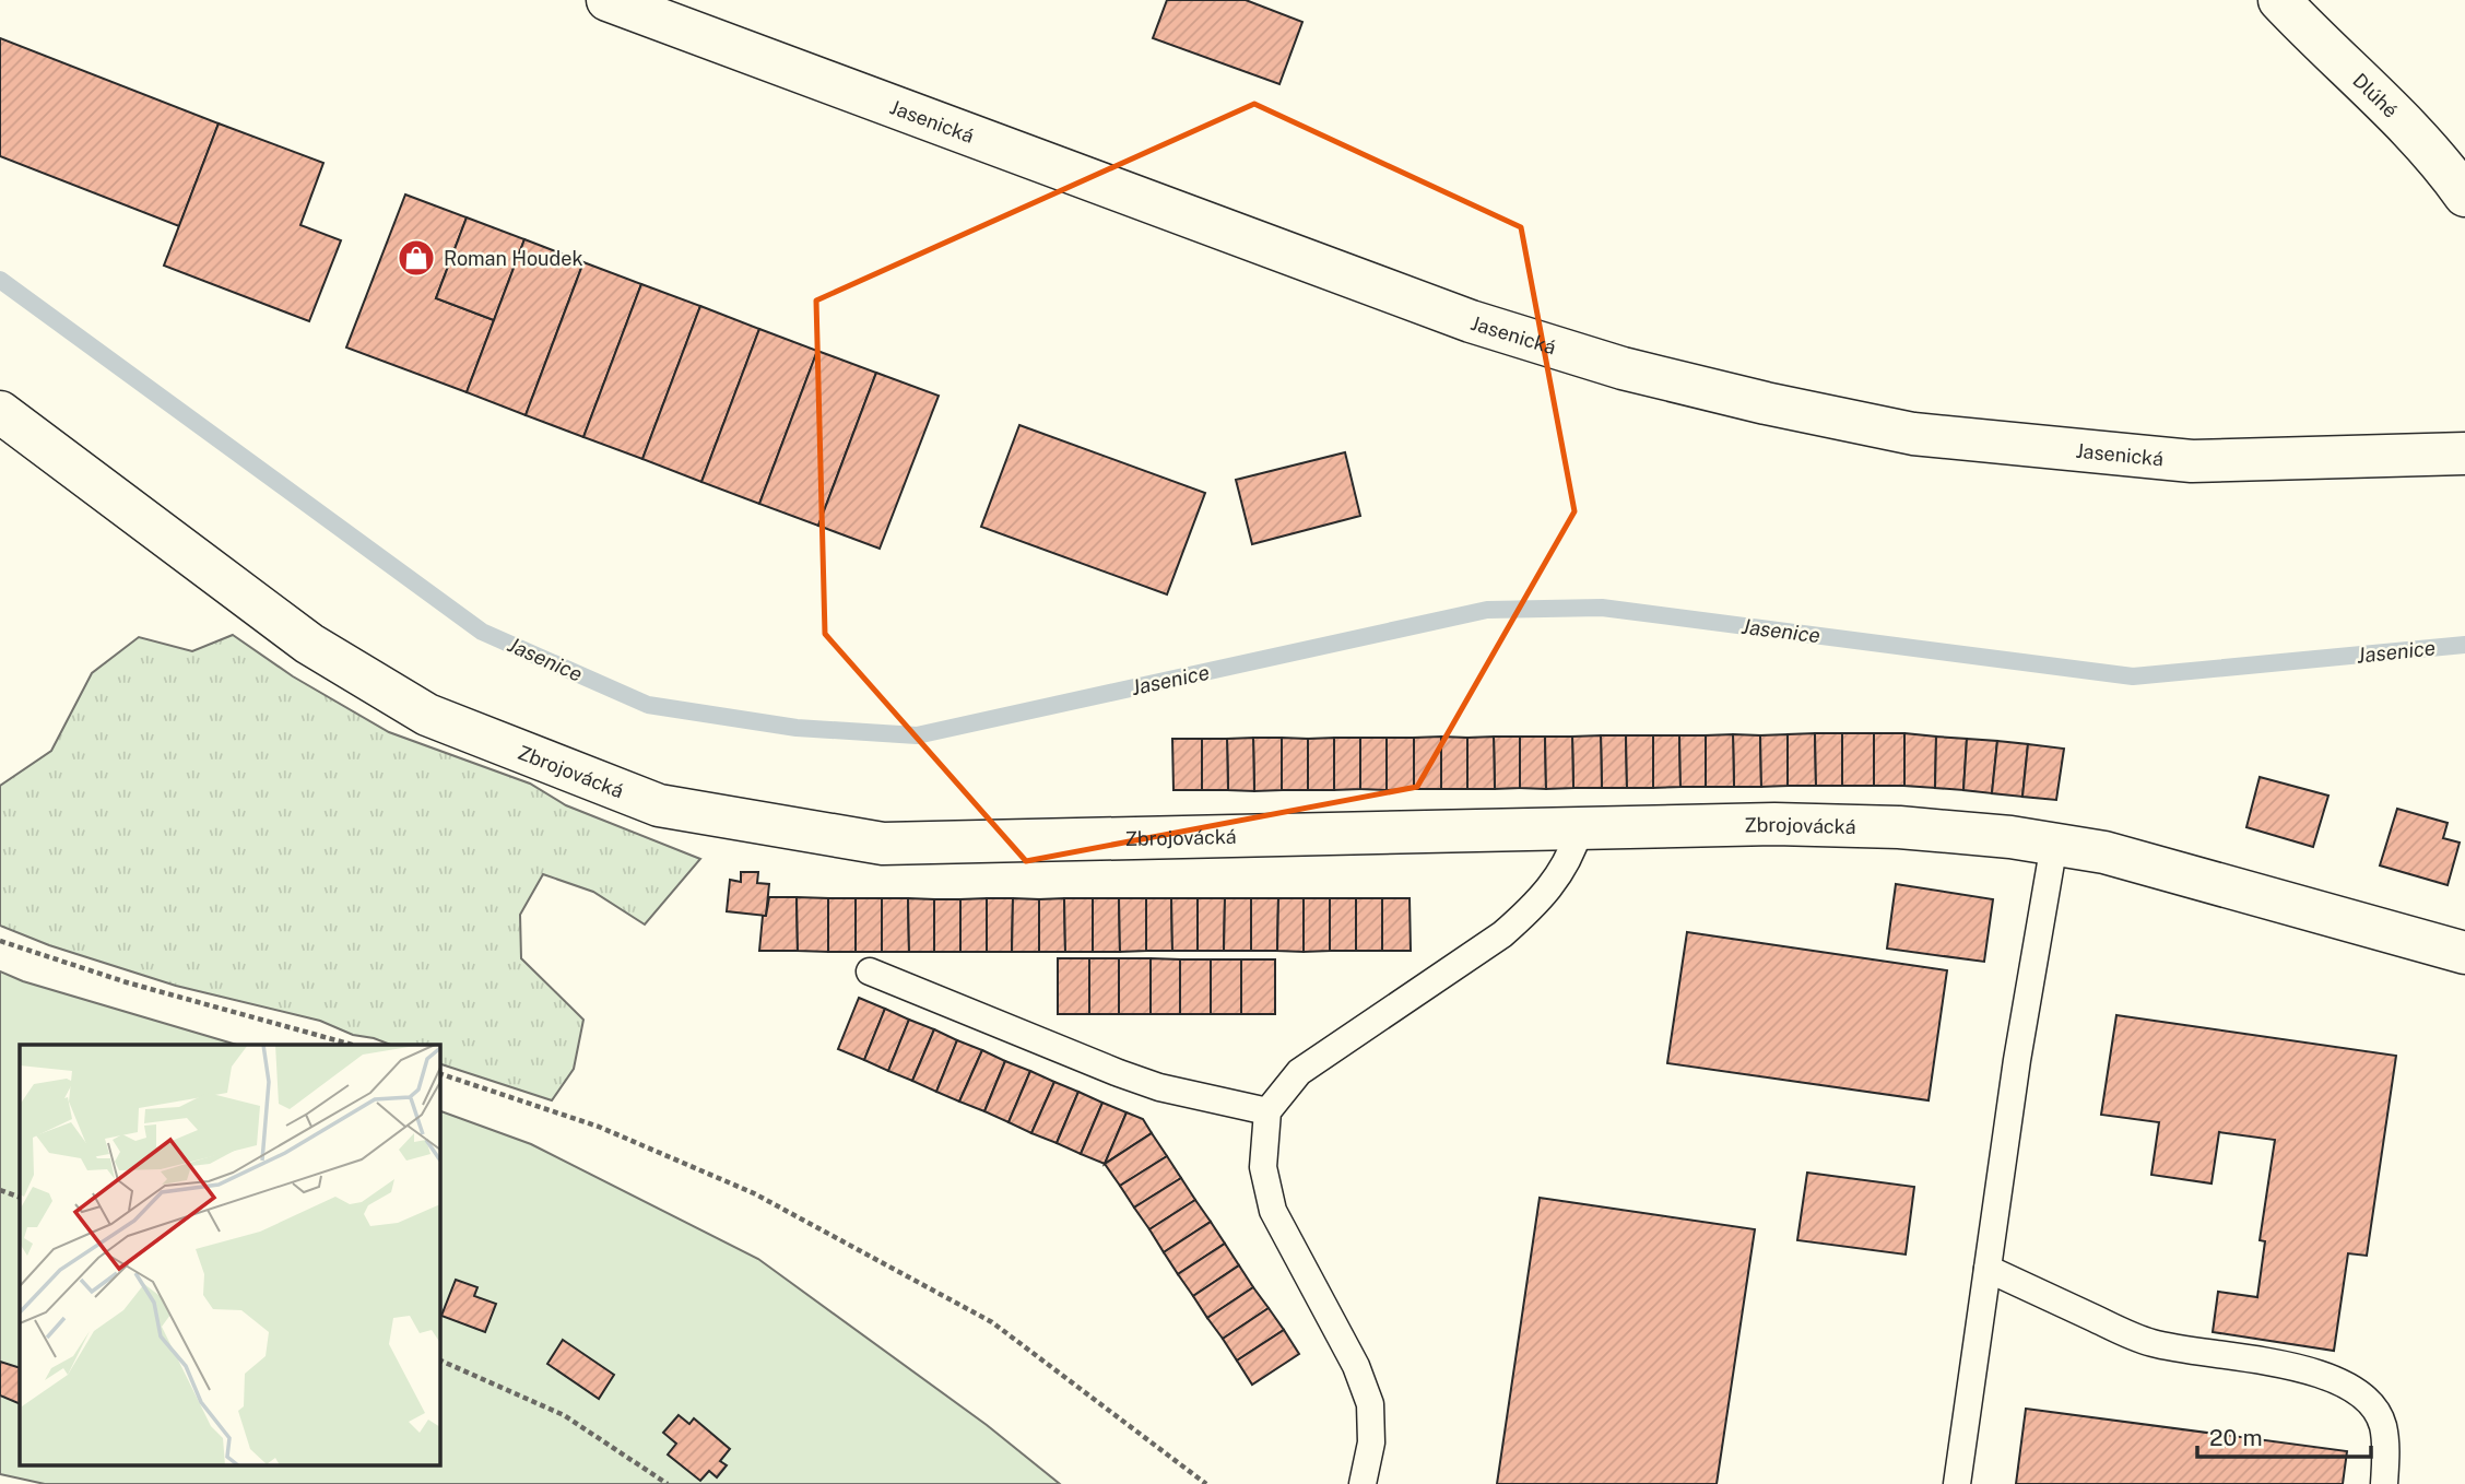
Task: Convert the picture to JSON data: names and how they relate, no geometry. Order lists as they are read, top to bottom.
{
  "streets": {
    "street": ["Dlúhé", "Jasenická", "Zbrojovácká"]
  },
  "water": ["Jasenice"],
  "places": {
    "shop": ["Roman Houdek"]
  },
  "scale_bar": "20 m"
}
